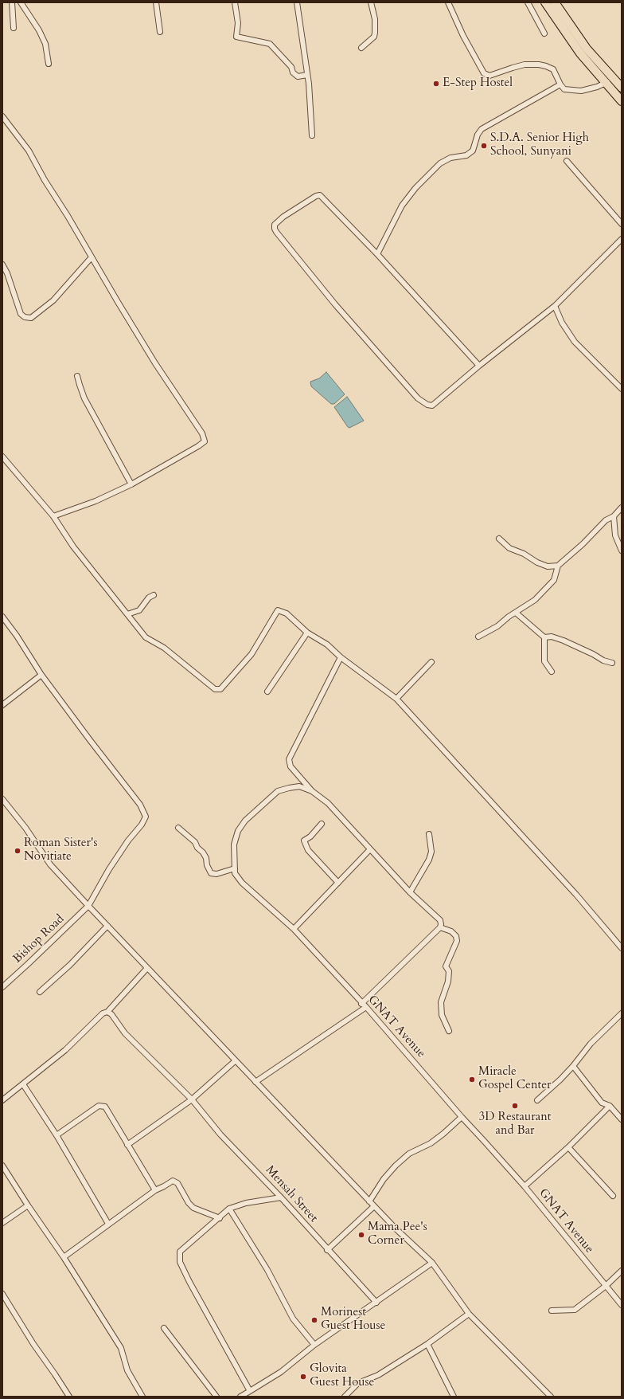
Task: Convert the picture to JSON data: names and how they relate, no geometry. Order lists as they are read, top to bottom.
{
  "streets": {
    "street": ["Bishop Road", "GNAT Avenue", "Mensah Street"]
  },
  "places": [
    "E-Step Hostel",
    "S.D.A. Senior High School, Sunyani",
    "Roman Sister's Novitiate",
    "Miracle Gospel Center",
    "3D Restaurant and Bar",
    "Mama Pee's Corner",
    "Morinest Guest House",
    "Glovita Guest House"
  ]
}
